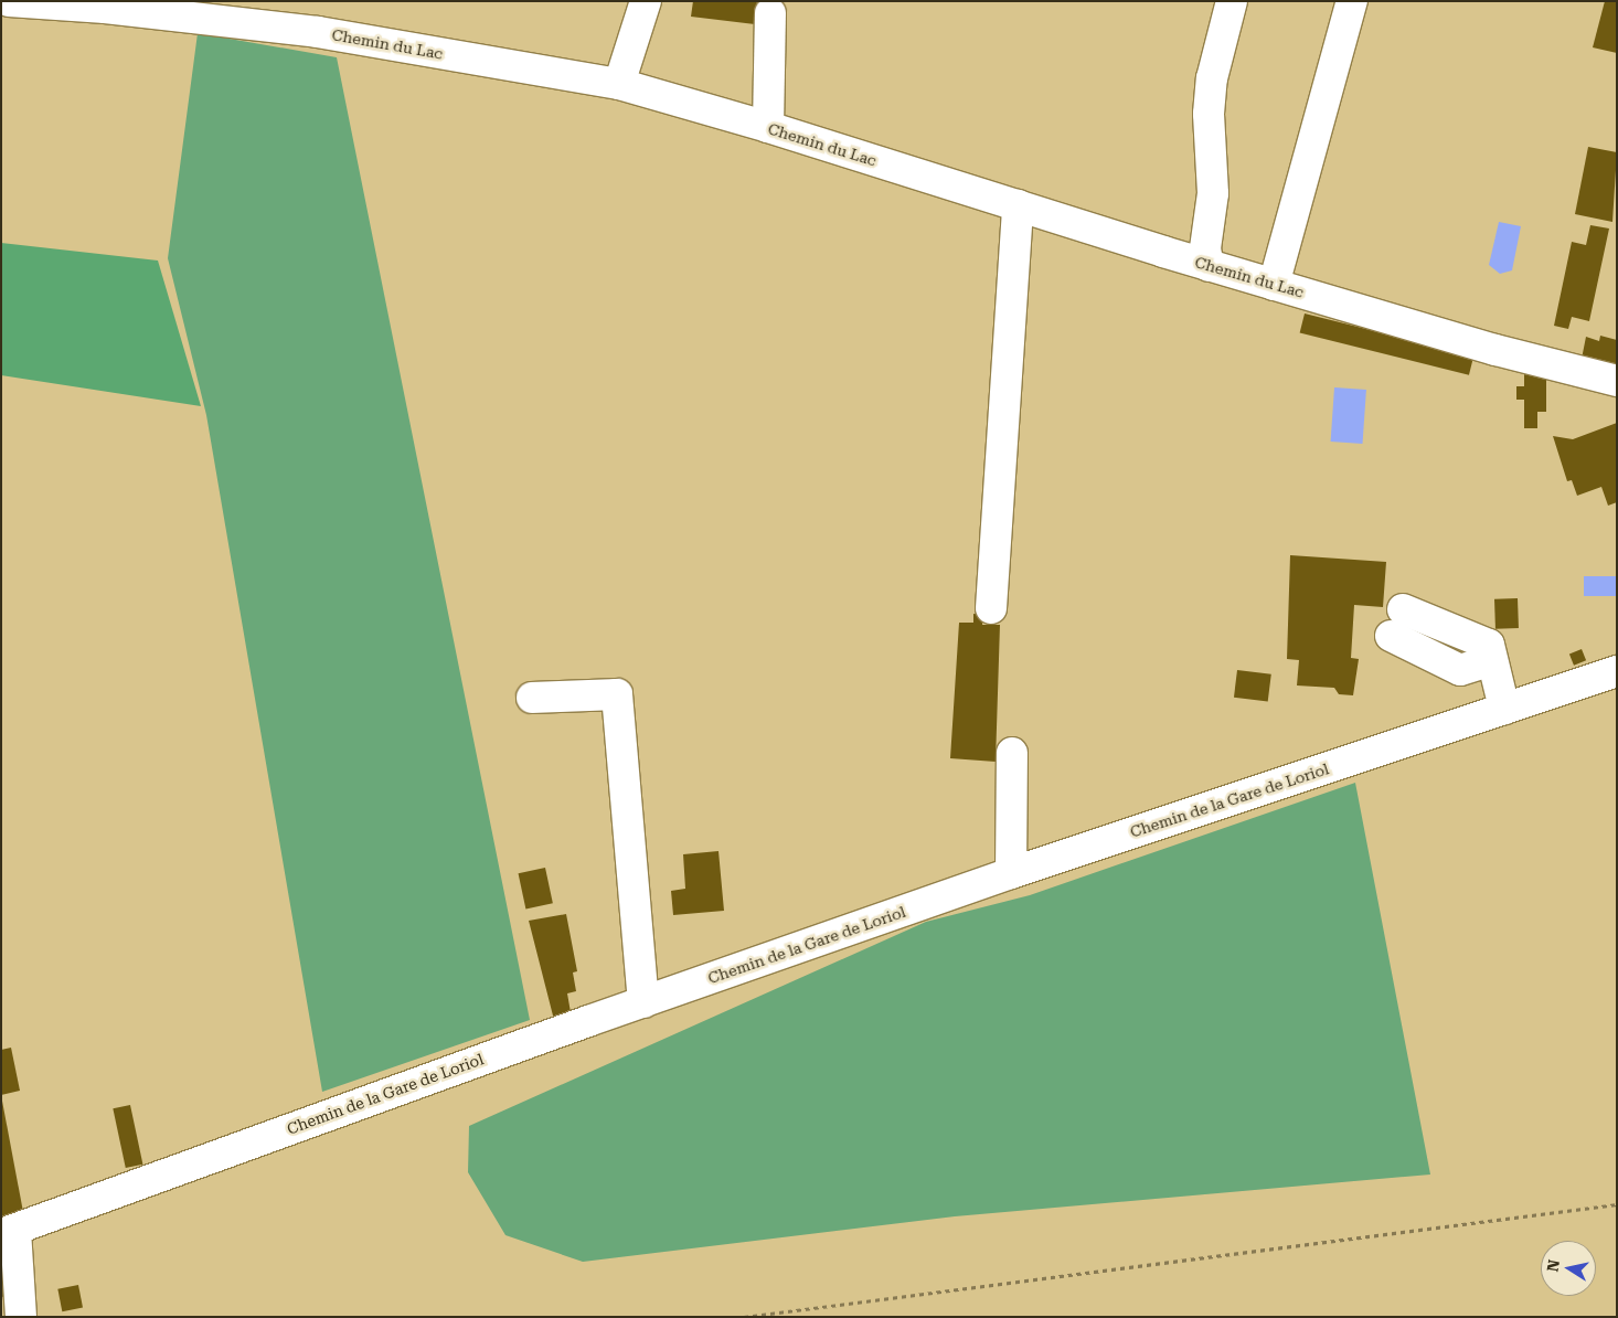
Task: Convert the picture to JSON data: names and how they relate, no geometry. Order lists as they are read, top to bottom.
{
  "streets": {
    "street": ["Chemin du Lac", "Chemin de la Gare de Loriol"]
  },
  "north": "left"
}
